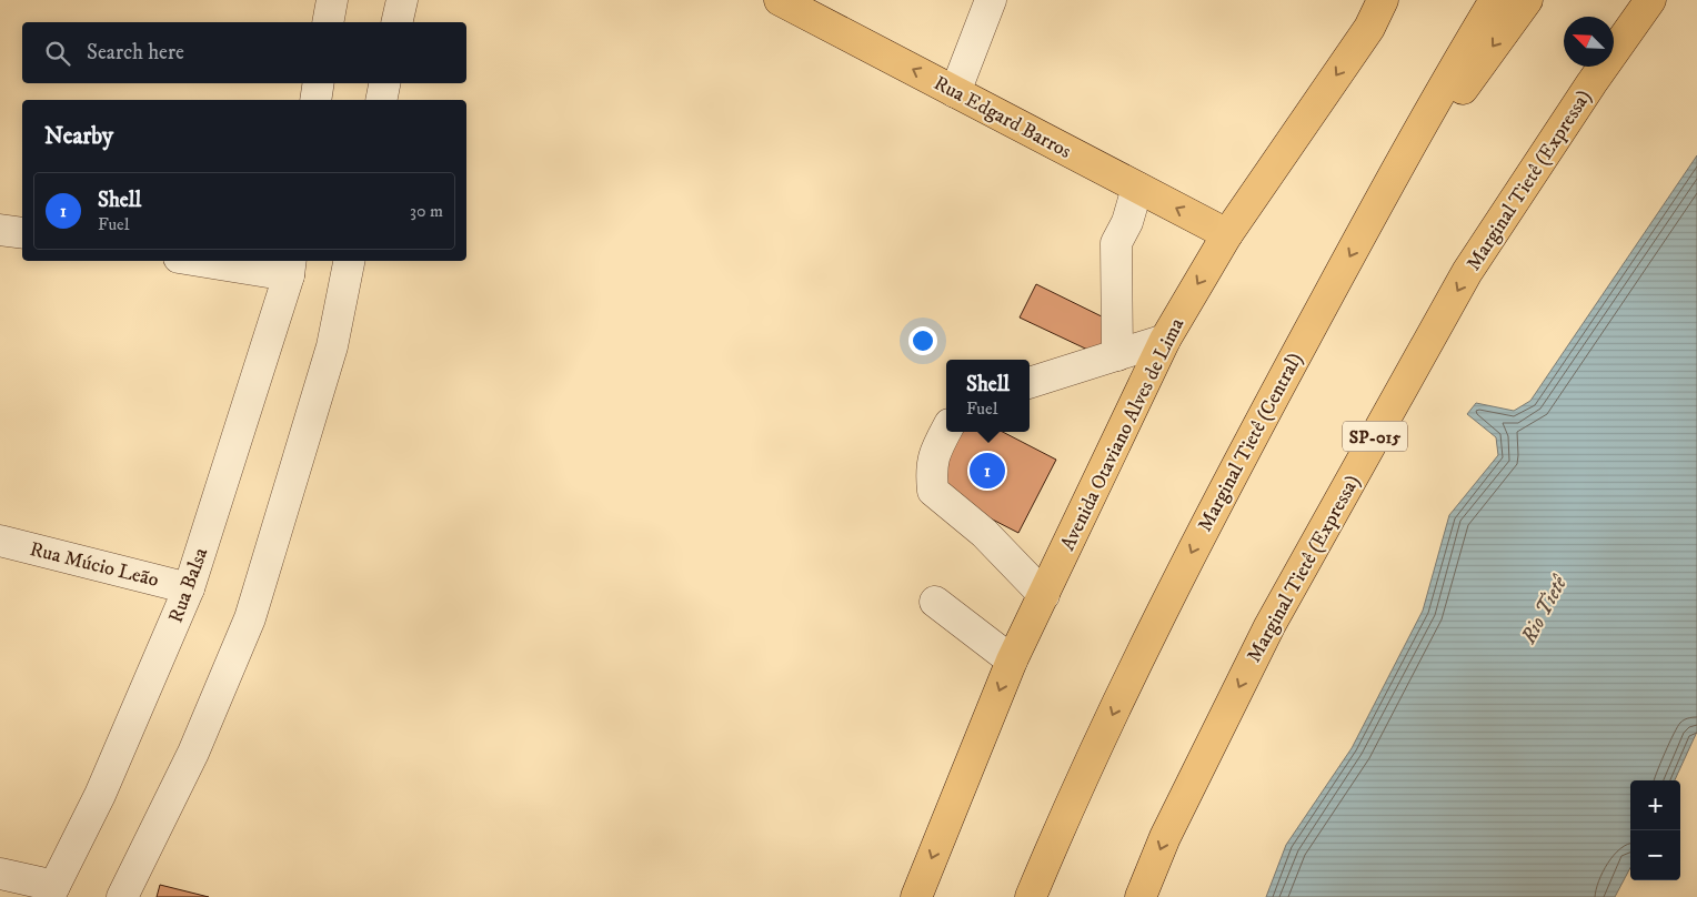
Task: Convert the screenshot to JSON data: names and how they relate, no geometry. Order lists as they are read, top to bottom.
{
  "streets": {
    "main road": [
      "Rua Edgard Barros",
      "Marginal Tietê (Expressa)",
      "Avenida Otaviano Alves de Lima",
      "SP-015",
      "Marginal Tietê (Central)"
    ],
    "street": ["Rua Múcio Leão", "Rua Balsa"]
  },
  "crossings": [
    ["Rua Edgard Barros", "Avenida Otaviano Alves de Lima"],
    ["Rua Múcio Leão", "Rua Balsa"]
  ],
  "one_way": [
    "Rua Edgard Barros",
    "Marginal Tietê (Expressa)",
    "Avenida Otaviano Alves de Lima",
    "Marginal Tietê (Central)"
  ],
  "water": ["Rio Tietê"],
  "north": "top left",
  "page": {
    "search": "Search here",
    "heading": "Nearby",
    "list": [
      {
        "mark": "1",
        "name": "Shell",
        "note": "Fuel",
        "value": "30 m"
      }
    ],
    "popup": ["Shell", "Fuel"],
    "pins": "1",
    "map_buttons": ["+", "−"]
  }
}
